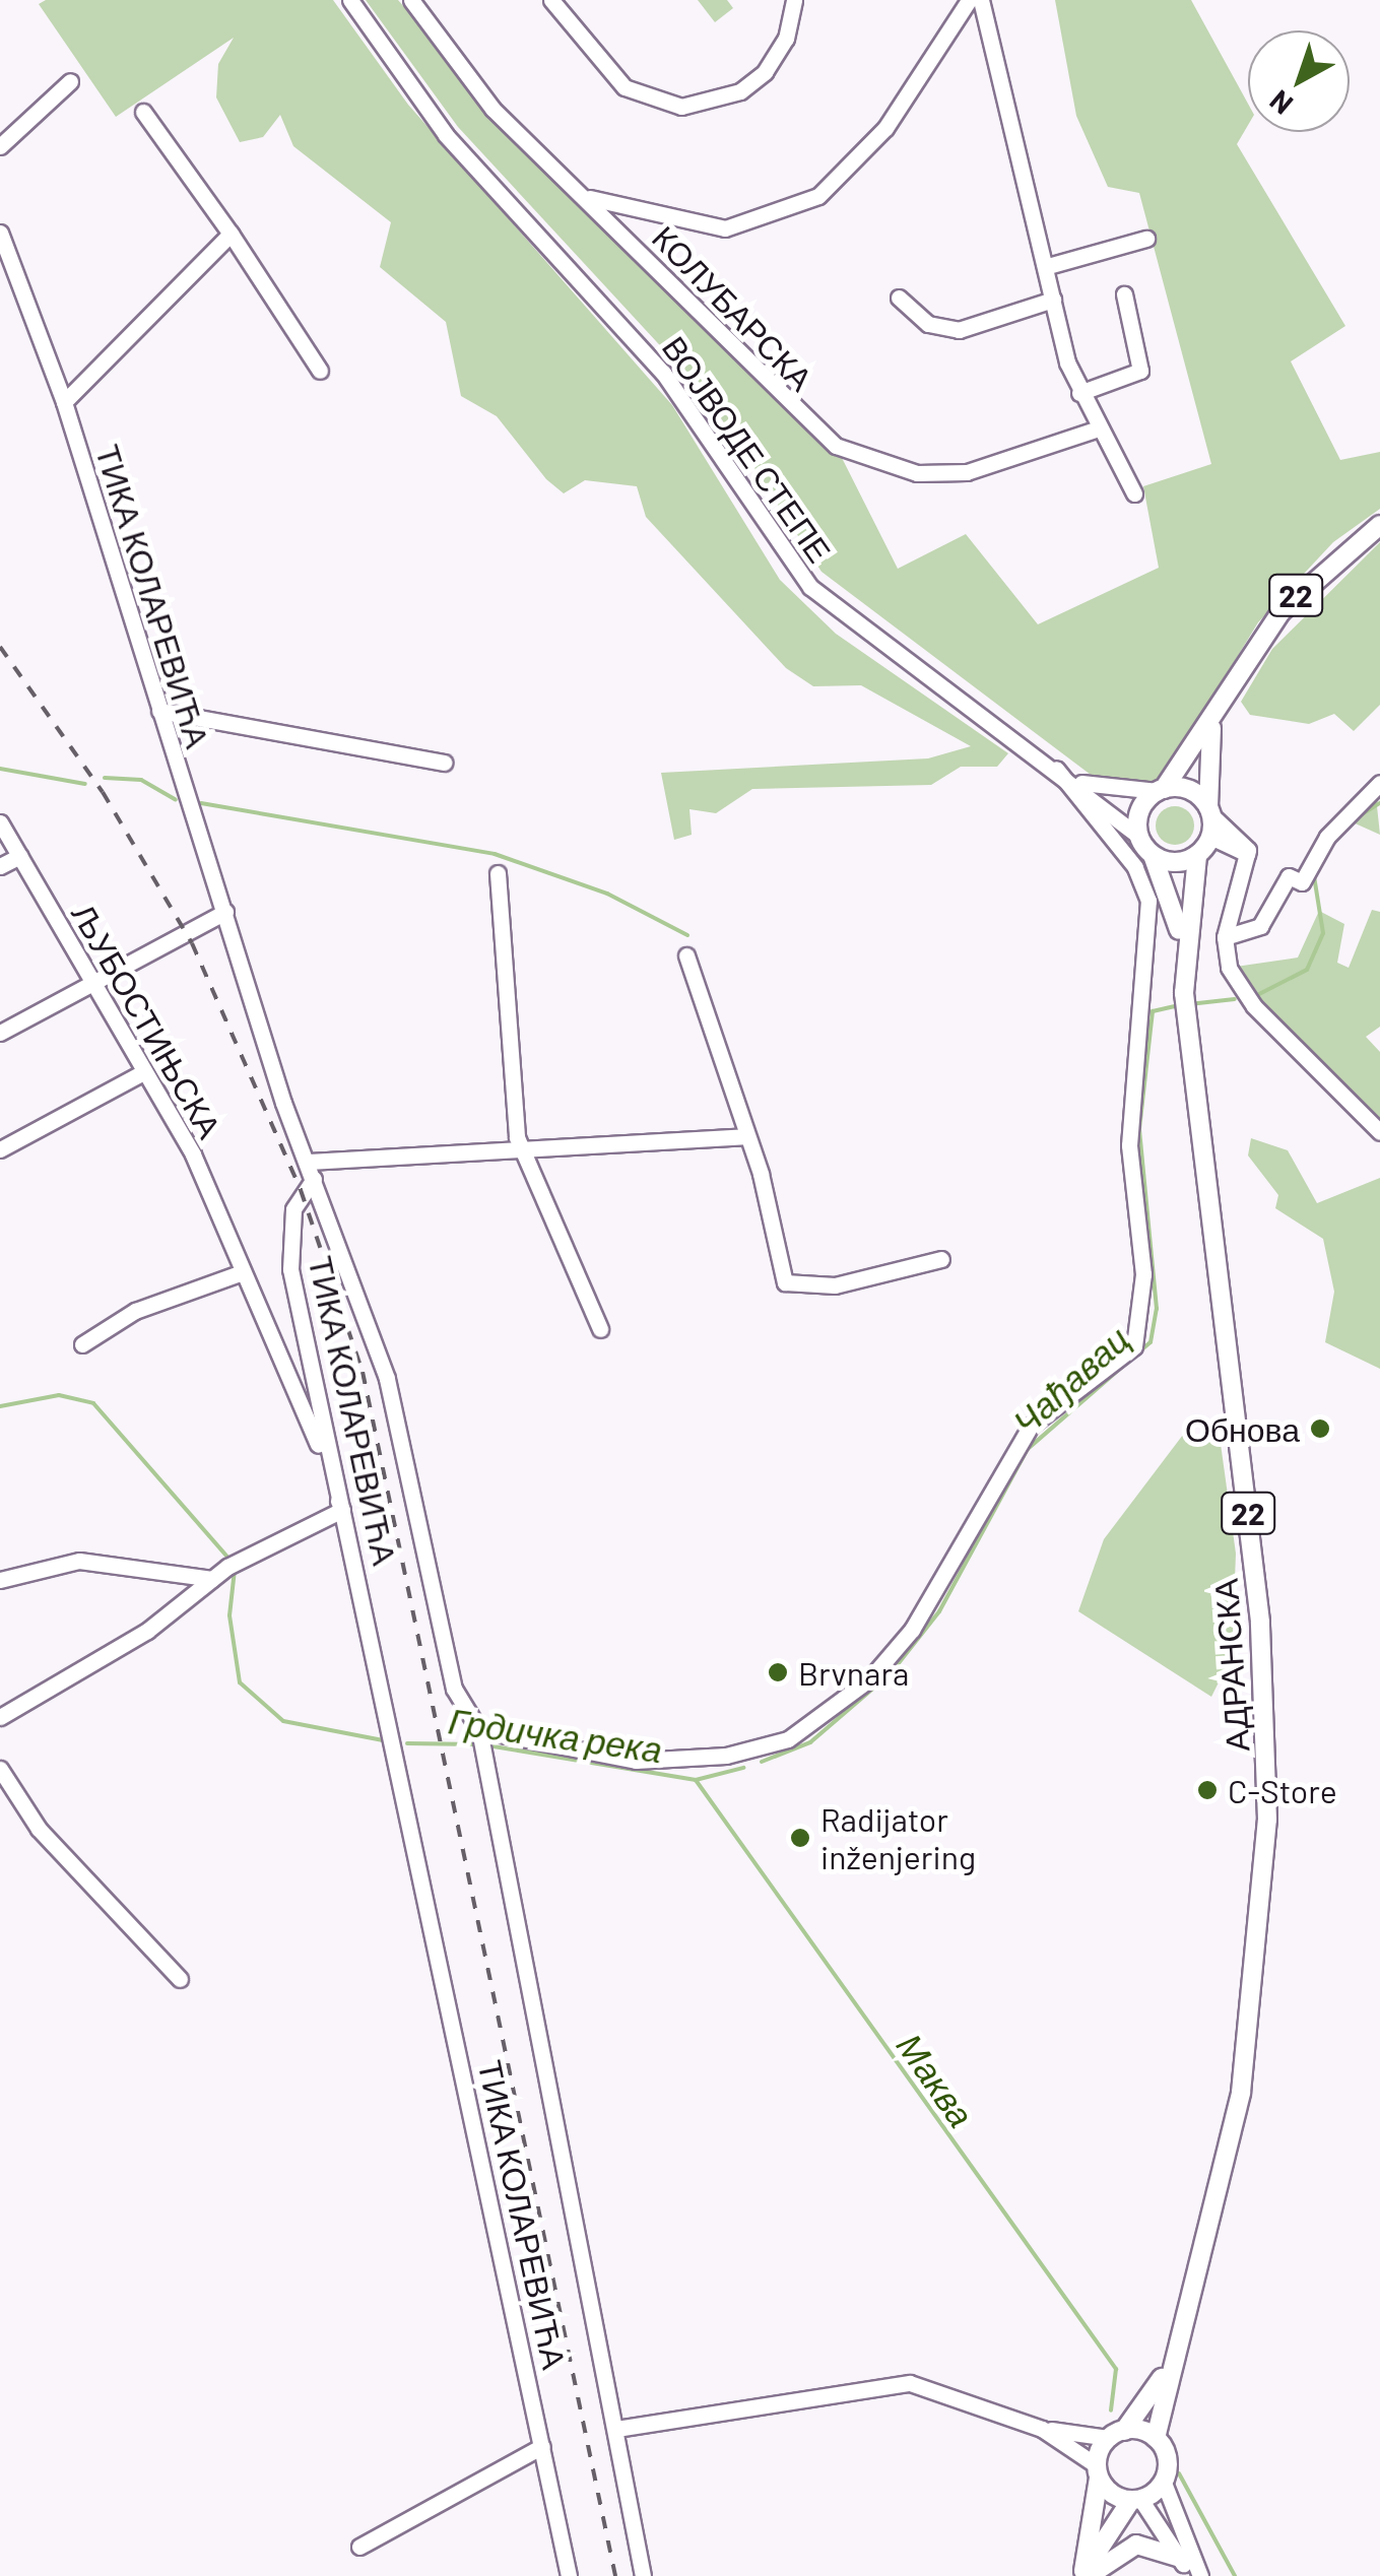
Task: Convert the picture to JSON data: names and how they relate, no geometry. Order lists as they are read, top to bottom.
{
  "streets": {
    "main road": ["22", "АДРАНСКА"],
    "street": [
      "КОЛУБАРСКА",
      "ВОЈВОДЕ СТЕПЕ",
      "ТИКА КОЛАРЕВИЋА",
      "ЉУБОСТИЊСКА"
    ]
  },
  "crossings": [
    ["ВОЈВОДЕ СТЕПЕ", "22"],
    ["ВОЈВОДЕ СТЕПЕ", "АДРАНСКА"],
    ["22", "АДРАНСКА"],
    ["ТИКА КОЛАРЕВИЋА", "ЉУБОСТИЊСКА"]
  ],
  "water": ["Чађавац", "Грдичка река", "Маква"],
  "places": [
    "Обнова",
    "Brvnara",
    "C-Store",
    "Radijator inženjering"
  ],
  "north": "bottom left"
}
